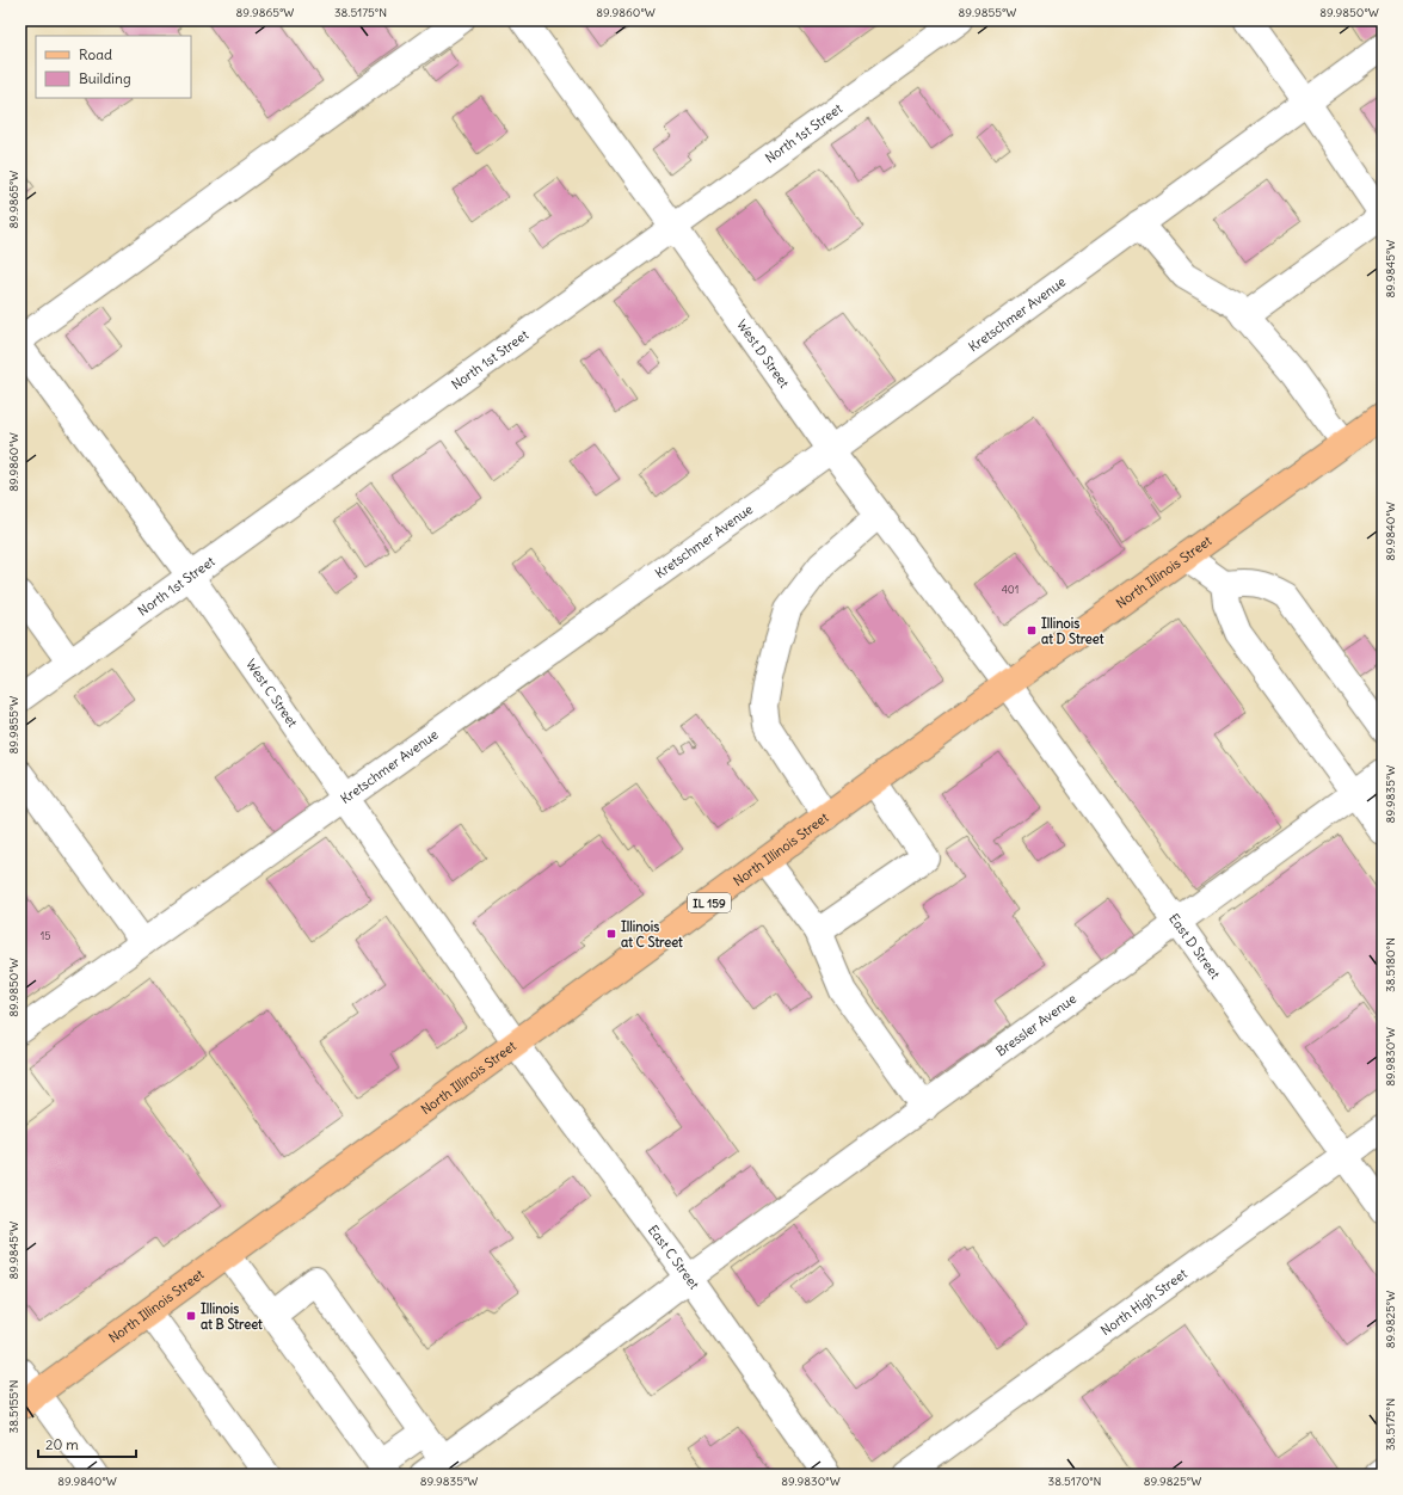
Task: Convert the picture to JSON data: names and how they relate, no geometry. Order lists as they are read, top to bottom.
{
  "streets": {
    "main road": ["North Illinois Street", "IL 159"],
    "street": [
      "North 1st Street",
      "Kretschmer Avenue",
      "West D Street",
      "West C Street",
      "East D Street",
      "Bressler Avenue",
      "East C Street",
      "North High Street"
    ]
  },
  "crossings": [
    ["North 1st Street", "West D Street"],
    ["North 1st Street", "West C Street"],
    ["Kretschmer Avenue", "West D Street"],
    ["Kretschmer Avenue", "West C Street"],
    ["West D Street", "North Illinois Street"],
    ["West D Street", "East D Street"],
    ["North Illinois Street", "West C Street"],
    ["North Illinois Street", "East D Street"],
    ["North Illinois Street", "East C Street"],
    ["West C Street", "East C Street"],
    ["East D Street", "Bressler Avenue"],
    ["East D Street", "North High Street"],
    ["Bressler Avenue", "East C Street"]
  ],
  "places": {
    "transit": ["Illinois at D Street", "Illinois at C Street", "Illinois at B Street"]
  },
  "house_numbers": ["401", "15"],
  "legend": ["Road", "Building"],
  "scale_bar": "20 m",
  "coordinates": [
    "89.9865°W",
    "38.5175°N",
    "89.9860°W",
    "89.9855°W",
    "89.9850°W",
    "89.9845°W",
    "89.9840°W",
    "89.9835°W",
    "38.5180°N",
    "89.9830°W",
    "89.9825°W",
    "38.5155°N",
    "38.5170°N"
  ]
}
